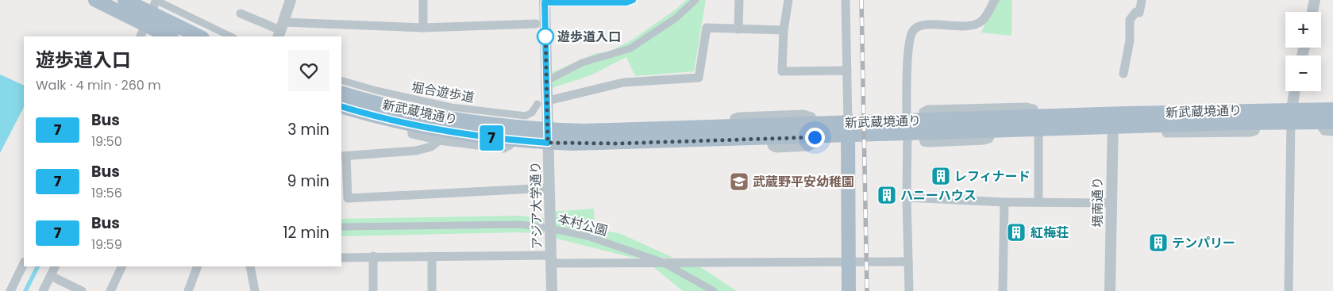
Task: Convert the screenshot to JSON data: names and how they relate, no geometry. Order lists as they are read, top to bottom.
{
  "streets": {
    "main road": ["新武蔵境通り"],
    "street": [
      "堀合遊歩道",
      "境南通り",
      "アジア大学通り",
      "本村公園"
    ]
  },
  "crossings": [
    ["堀合遊歩道", "アジア大学通り"],
    ["新武蔵境通り", "境南通り"],
    ["新武蔵境通り", "アジア大学通り"],
    ["アジア大学通り", "本村公園"]
  ],
  "places": {
    "other": ["遊歩道入口"],
    "building": [
      "レフィナード",
      "ハニーハウス",
      "紅梅荘",
      "テンパリー"
    ],
    "school or university": ["武蔵野平安幼稚園"]
  },
  "lines": ["bus line 7"],
  "page": {
    "on_map": "7",
    "map_buttons": ["+", "−"],
    "heading": ["遊歩道入口", "Walk · 4 min · 260 m"],
    "list": [
      {
        "mark": "7",
        "name": "Bus",
        "note": "19:50",
        "value": "3 min"
      },
      {
        "mark": "7",
        "name": "Bus",
        "note": "19:56",
        "value": "9 min"
      },
      {
        "mark": "7",
        "name": "Bus",
        "note": "19:59",
        "value": "12 min"
      }
    ]
  }
}
